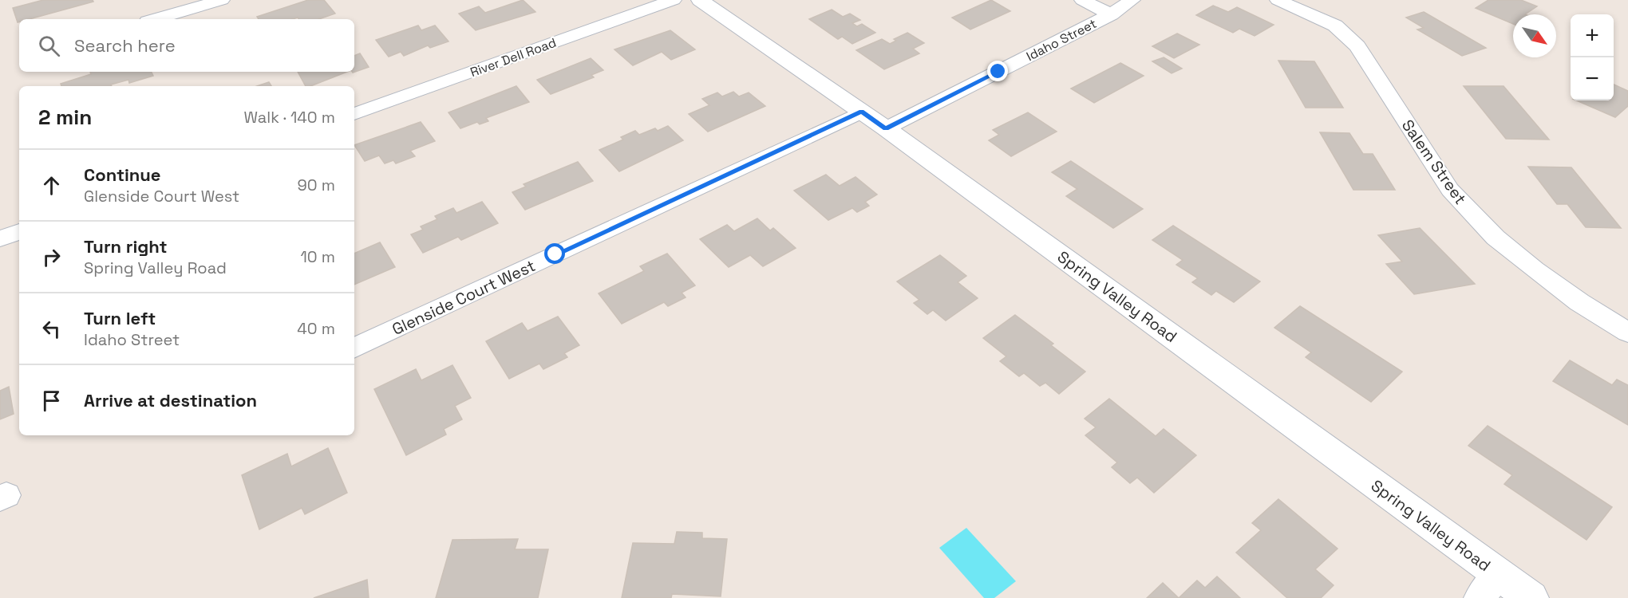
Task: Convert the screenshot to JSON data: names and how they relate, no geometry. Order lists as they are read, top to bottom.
{
  "streets": {
    "street": [
      "Idaho Street",
      "River Dell Road",
      "Salem Street",
      "Spring Valley Road",
      "Glenside Court West"
    ]
  },
  "crossings": [
    ["Idaho Street", "Spring Valley Road"],
    ["Spring Valley Road", "Glenside Court West"]
  ],
  "north": "bottom right",
  "page": {
    "map_buttons": ["+", "−"],
    "search": "Search here",
    "heading": ["2 min", "Walk · 140 m"],
    "list": [
      ["Continue", "Glenside Court West", "90 m"],
      ["Turn right", "Spring Valley Road", "10 m"],
      ["Turn left", "Idaho Street", "40 m"],
      "Arrive at destination"
    ]
  }
}
